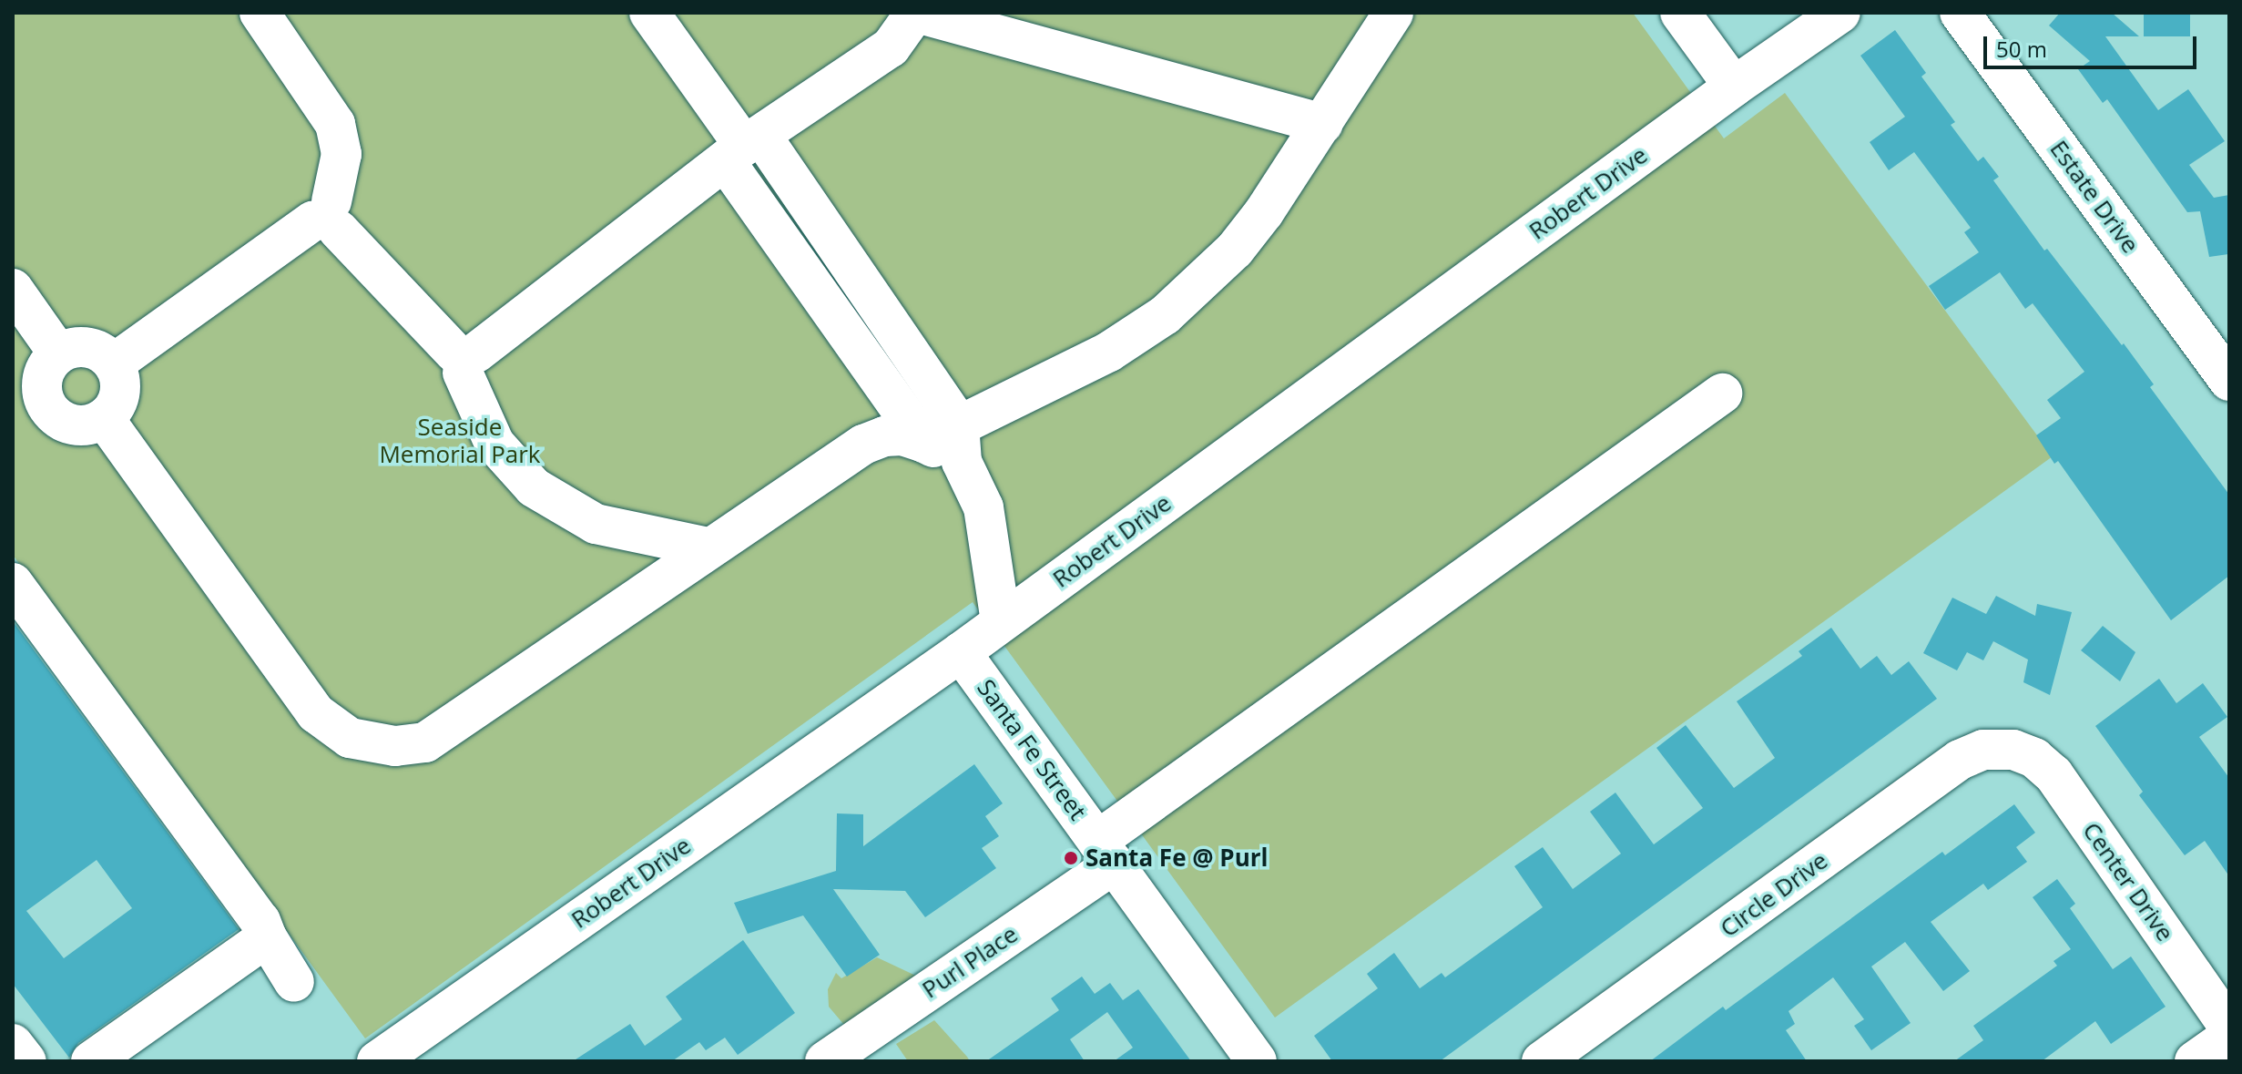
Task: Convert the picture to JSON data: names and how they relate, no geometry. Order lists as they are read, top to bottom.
{
  "streets": {
    "street": [
      "Robert Drive",
      "Estate Drive",
      "Santa Fe Street",
      "Center Drive",
      "Circle Drive",
      "Purl Place"
    ]
  },
  "crossings": [
    ["Robert Drive", "Santa Fe Street"],
    ["Santa Fe Street", "Purl Place"],
    ["Center Drive", "Circle Drive"]
  ],
  "parks": ["Seaside Memorial Park"],
  "places": ["Santa Fe @ Purl"],
  "scale_bar": "50 m"
}
